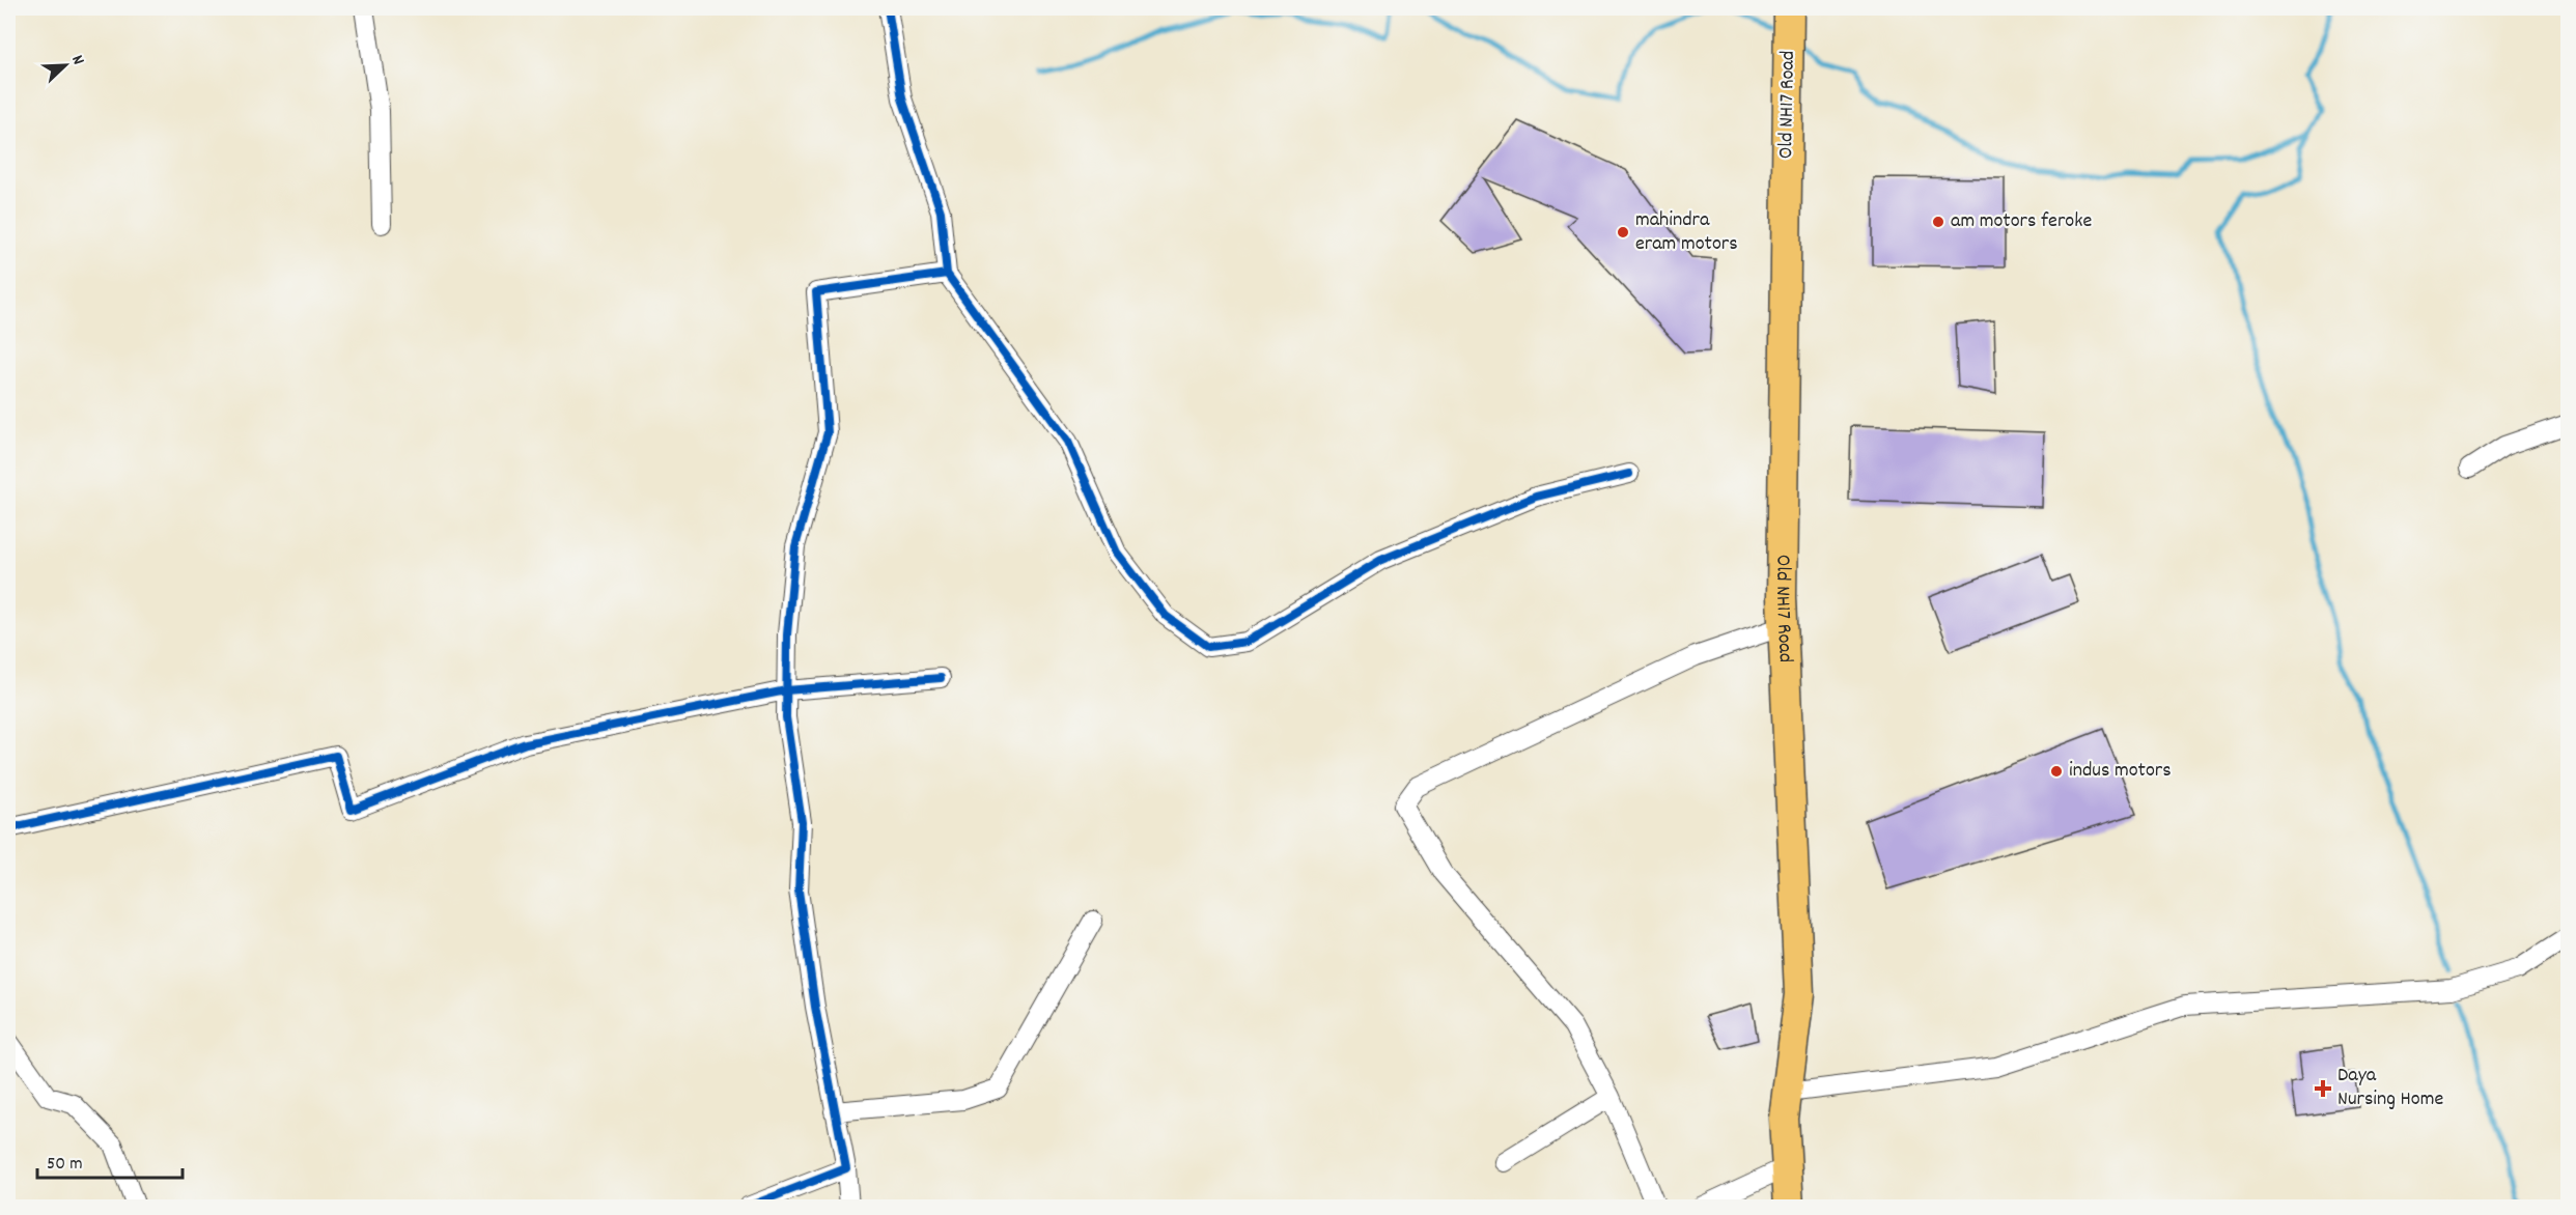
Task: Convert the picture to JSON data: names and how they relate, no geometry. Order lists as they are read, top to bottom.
{
  "streets": {
    "main road": ["Old NH17 Road"]
  },
  "places": {
    "other": ["am motors feroke", "mahindra eram motors", "indus motors"],
    "health": ["Daya Nursing Home"]
  },
  "scale_bar": "50 m",
  "north": "top right"
}
